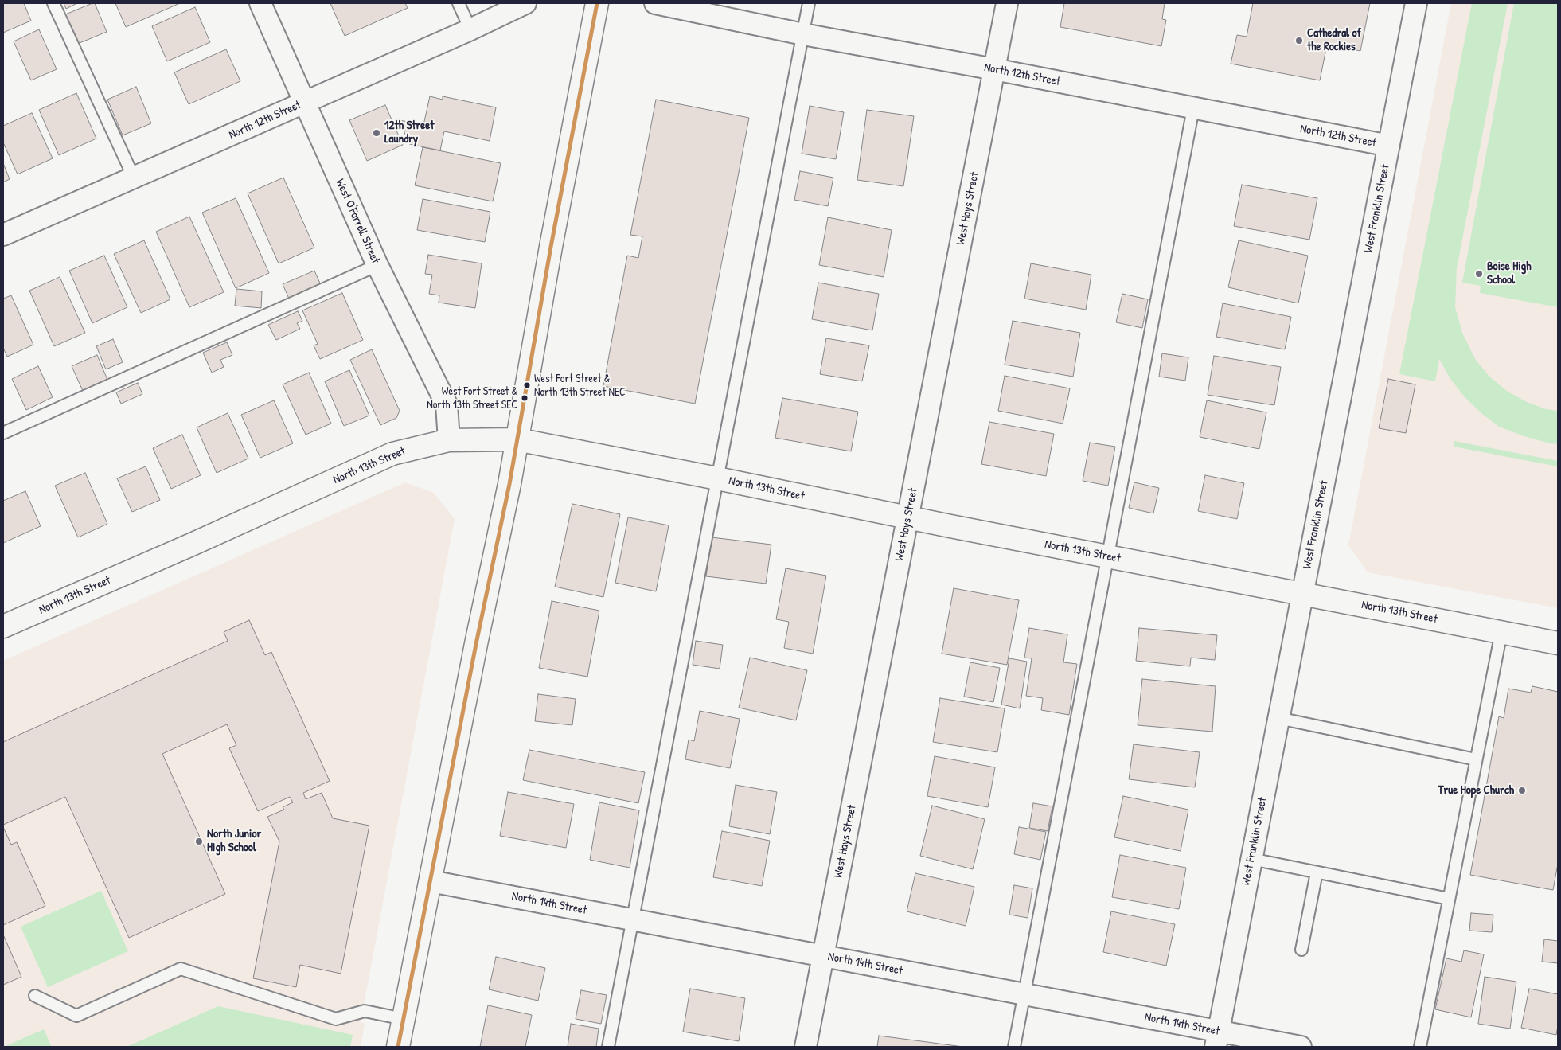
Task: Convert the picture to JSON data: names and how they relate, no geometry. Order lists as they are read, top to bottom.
{
  "streets": {
    "street": [
      "North 12th Street",
      "West Hays Street",
      "West Franklin Street",
      "West O'Farrell Street",
      "North 13th Street",
      "North 14th Street"
    ]
  },
  "crossings": [
    ["North 12th Street", "West Hays Street"],
    ["North 12th Street", "West Franklin Street"],
    ["North 12th Street", "West O'Farrell Street"],
    ["West Hays Street", "North 13th Street"],
    ["West Hays Street", "North 14th Street"],
    ["West Franklin Street", "North 13th Street"],
    ["West Franklin Street", "North 14th Street"],
    ["West O'Farrell Street", "North 13th Street"]
  ],
  "places": [
    "Cathedral of the Rockies",
    "12th Street Laundry",
    "Boise High School",
    "West Fort Street & North 13th Street NEC",
    "West Fort Street & North 13th Street SEC",
    "True Hope Church",
    "North Junior High School"
  ]
}
